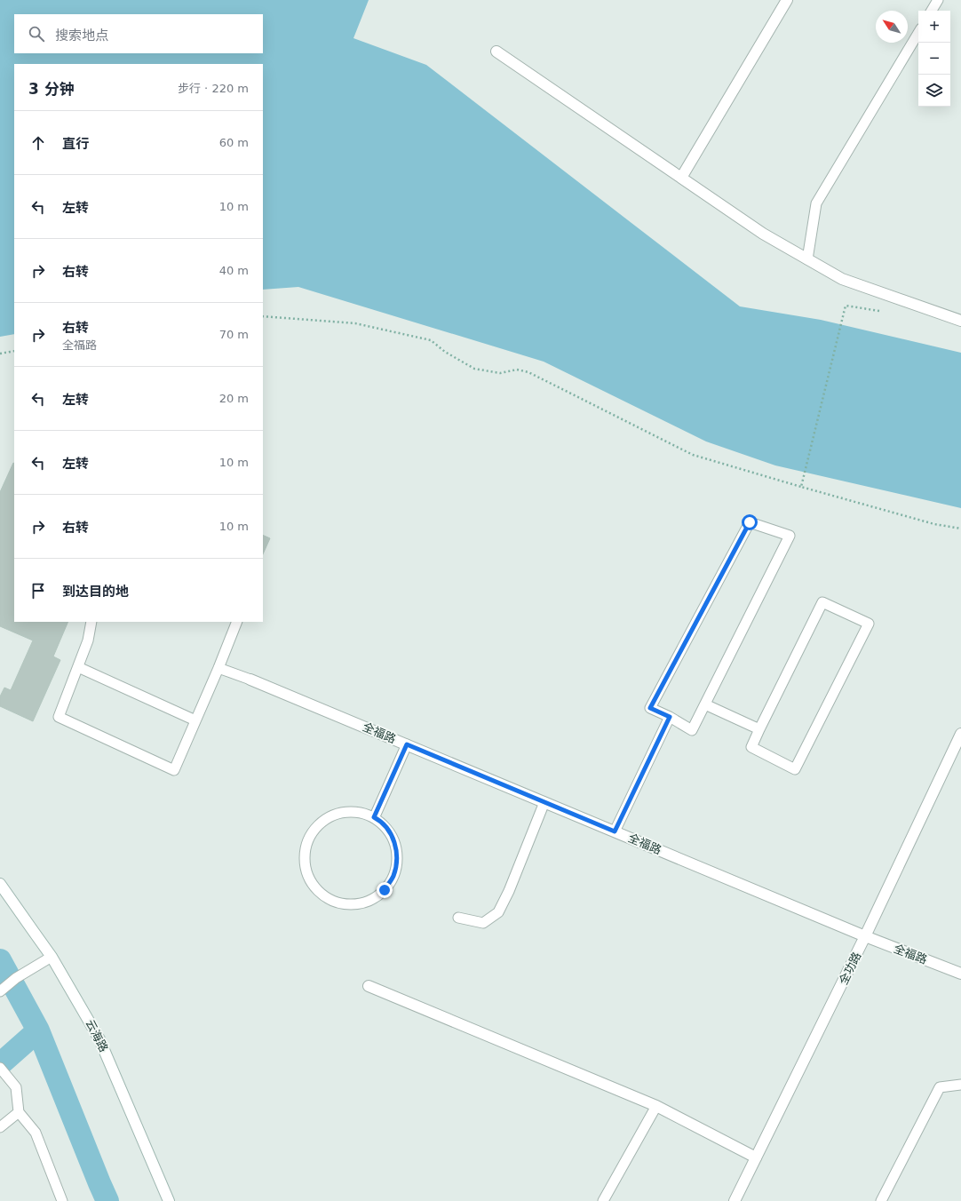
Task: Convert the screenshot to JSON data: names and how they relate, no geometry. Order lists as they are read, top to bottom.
{
  "streets": {
    "street": ["全福路", "全功路", "云海路"]
  },
  "crossings": [
    ["全福路", "全功路"]
  ],
  "north": "top left",
  "page": {
    "map_buttons": ["+", "−"],
    "search": "搜索地点",
    "heading": ["3 分钟", "步行 · 220 m"],
    "list": [
      ["直行", "60 m"],
      ["左转", "10 m"],
      ["右转", "40 m"],
      ["右转", "全福路", "70 m"],
      ["左转", "20 m"],
      ["左转", "10 m"],
      ["右转", "10 m"],
      "到达目的地"
    ]
  }
}
